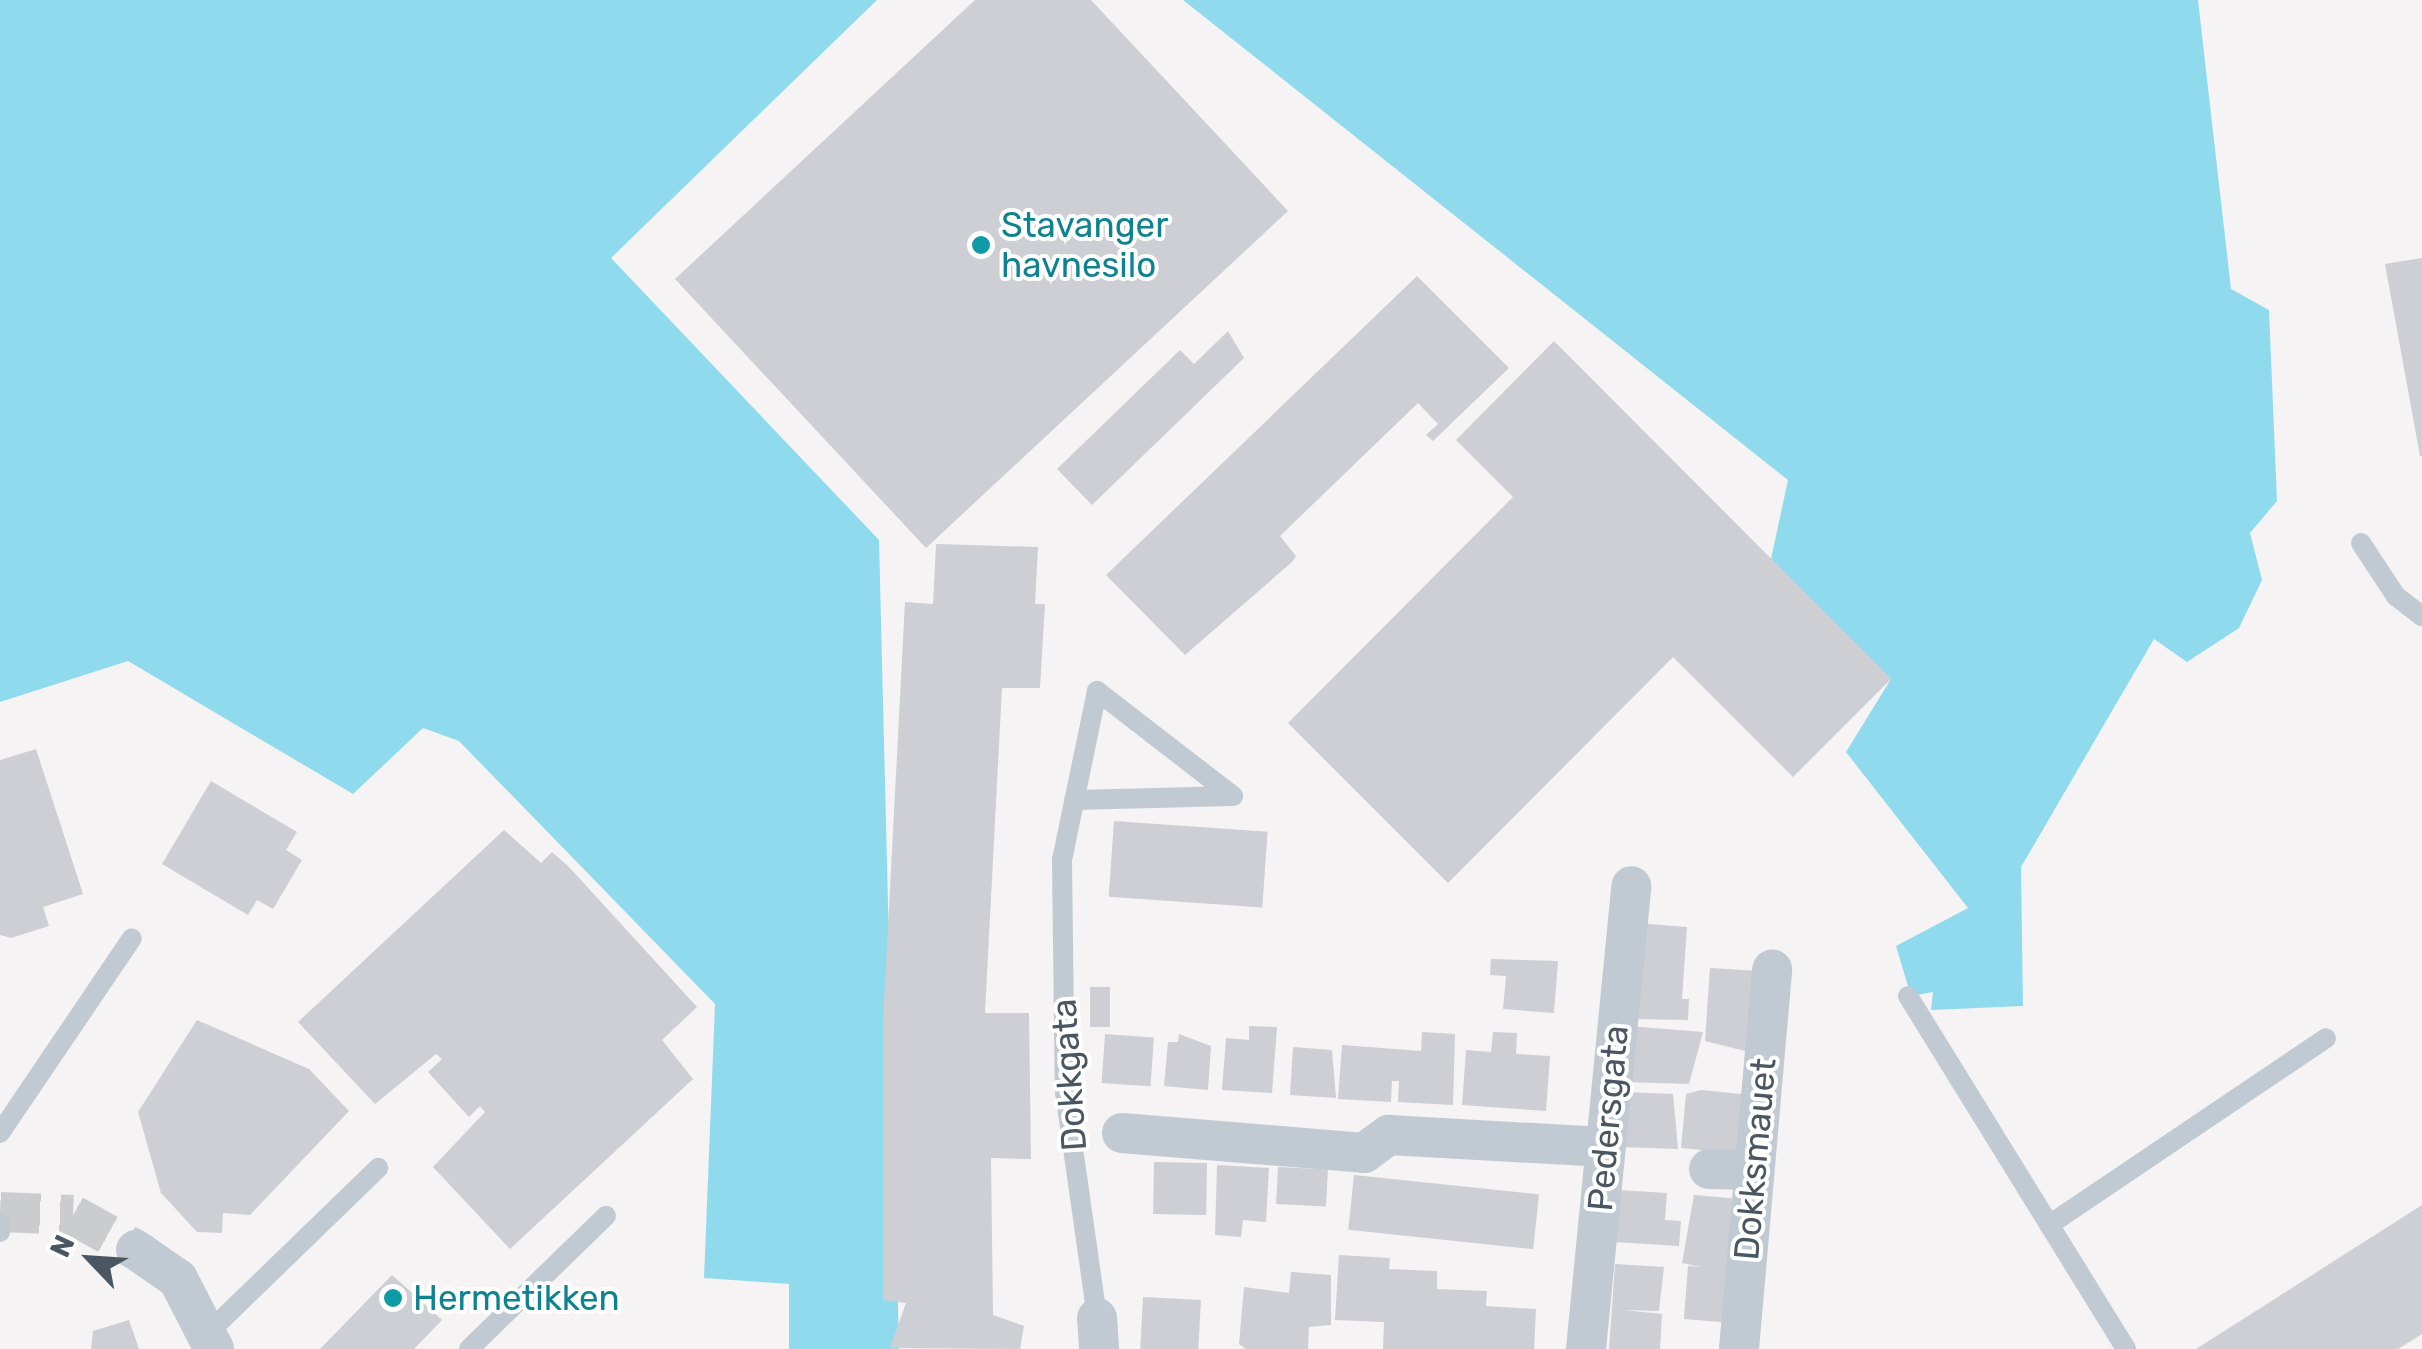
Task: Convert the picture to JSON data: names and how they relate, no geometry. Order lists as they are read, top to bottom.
{
  "streets": {
    "street": ["Pedersgata", "Dokksmauet"],
    "lane": ["Dokkgata"]
  },
  "places": ["Stavanger havnesilo", "Hermetikken"],
  "north": "top left"
}
